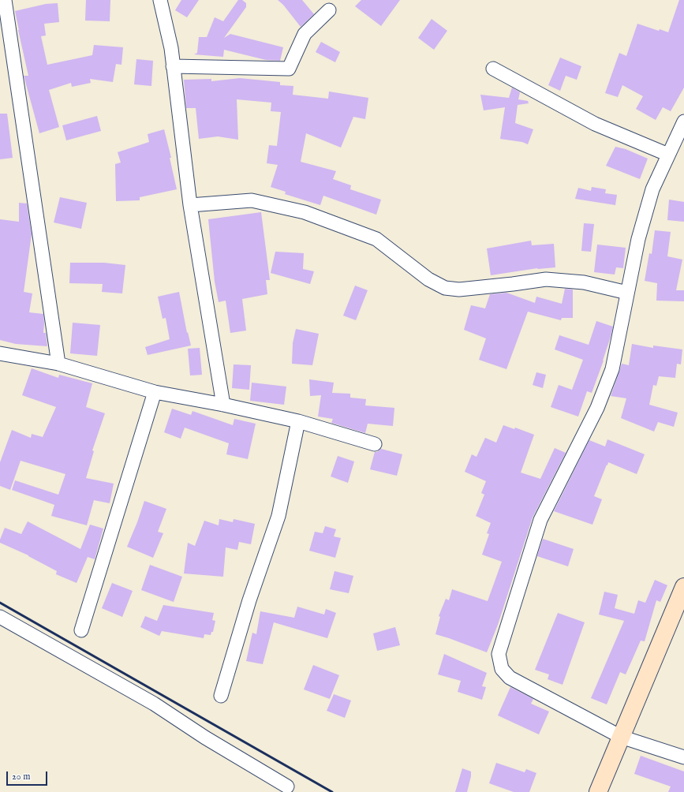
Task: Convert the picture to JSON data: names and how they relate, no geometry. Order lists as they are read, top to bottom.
{
  "scale_bar": "20 m"
}
